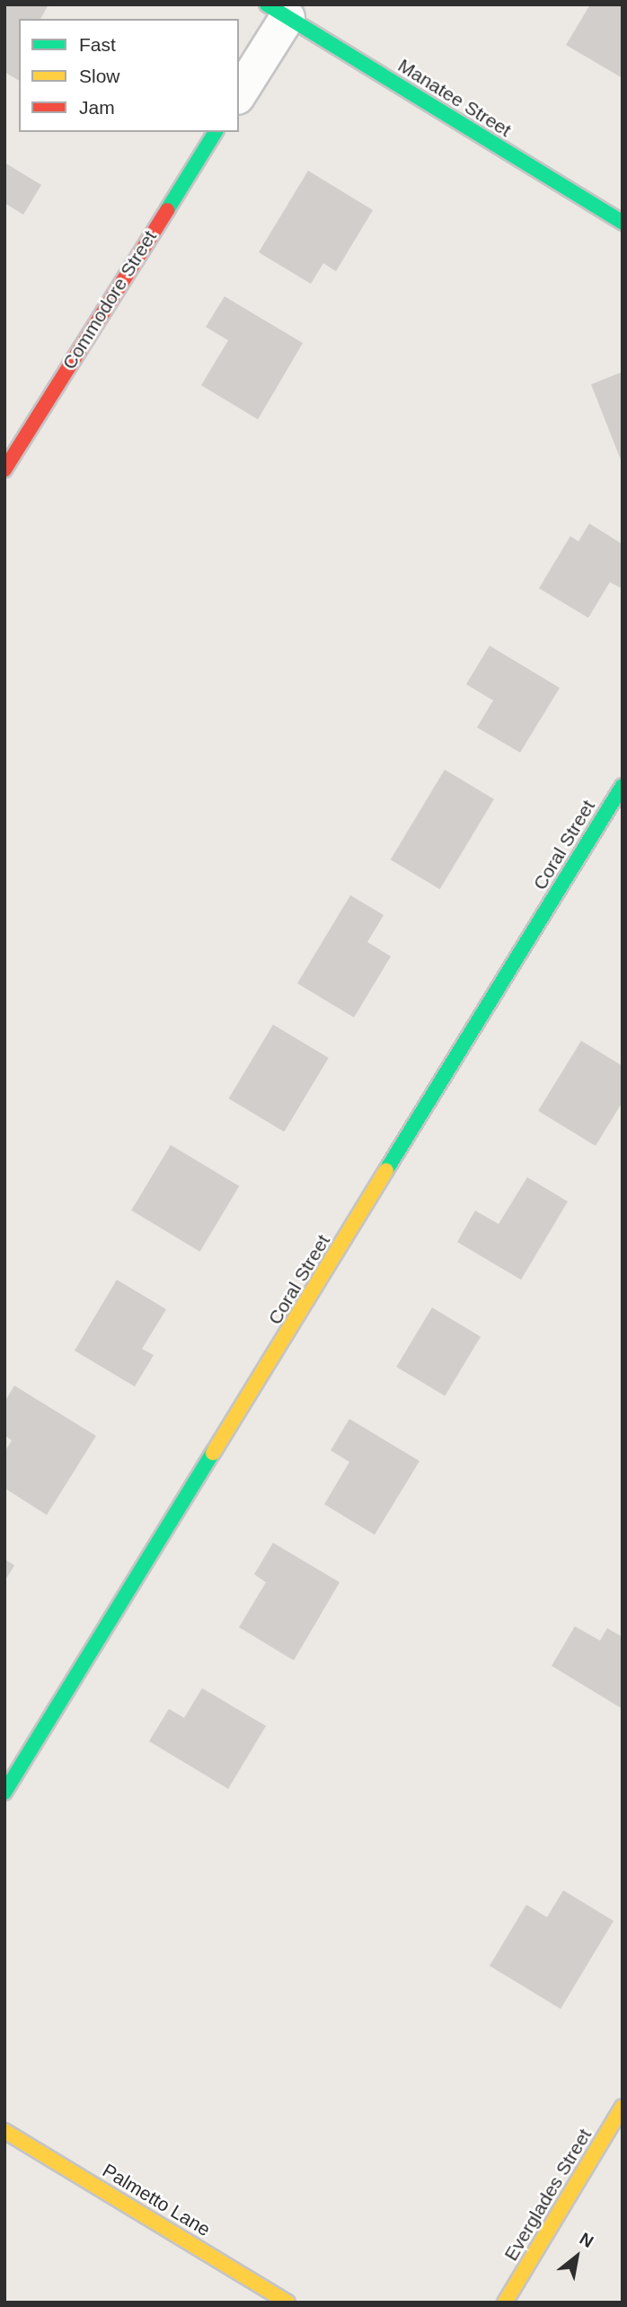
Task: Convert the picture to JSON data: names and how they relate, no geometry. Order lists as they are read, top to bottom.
{
  "streets": {
    "street": [
      "Manatee Street",
      "Commodore Street",
      "Coral Street",
      "Everglades Street",
      "Palmetto Lane"
    ]
  },
  "legend": ["Fast", "Slow", "Jam"],
  "north": "top right"
}
